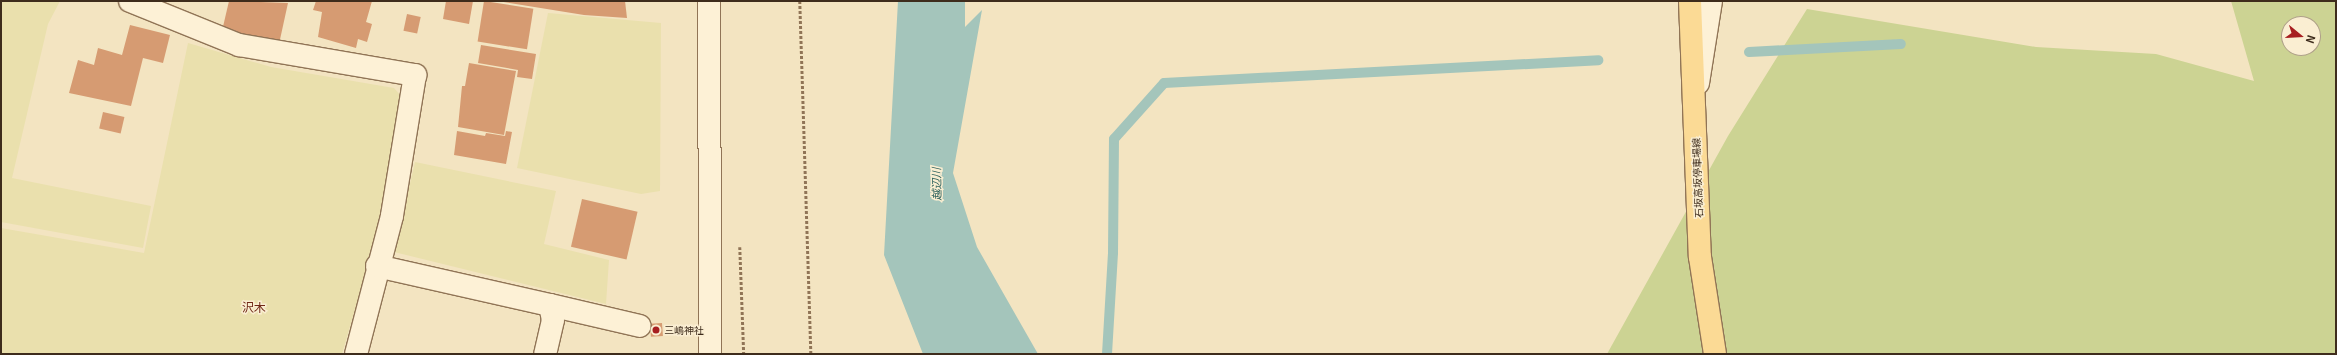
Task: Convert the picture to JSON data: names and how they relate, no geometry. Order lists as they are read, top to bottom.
{
  "streets": {
    "main road": ["石坂高坂停車場線"]
  },
  "districts": ["沢木"],
  "water": ["越辺川"],
  "places": ["三嶋神社"],
  "north": "right"
}
